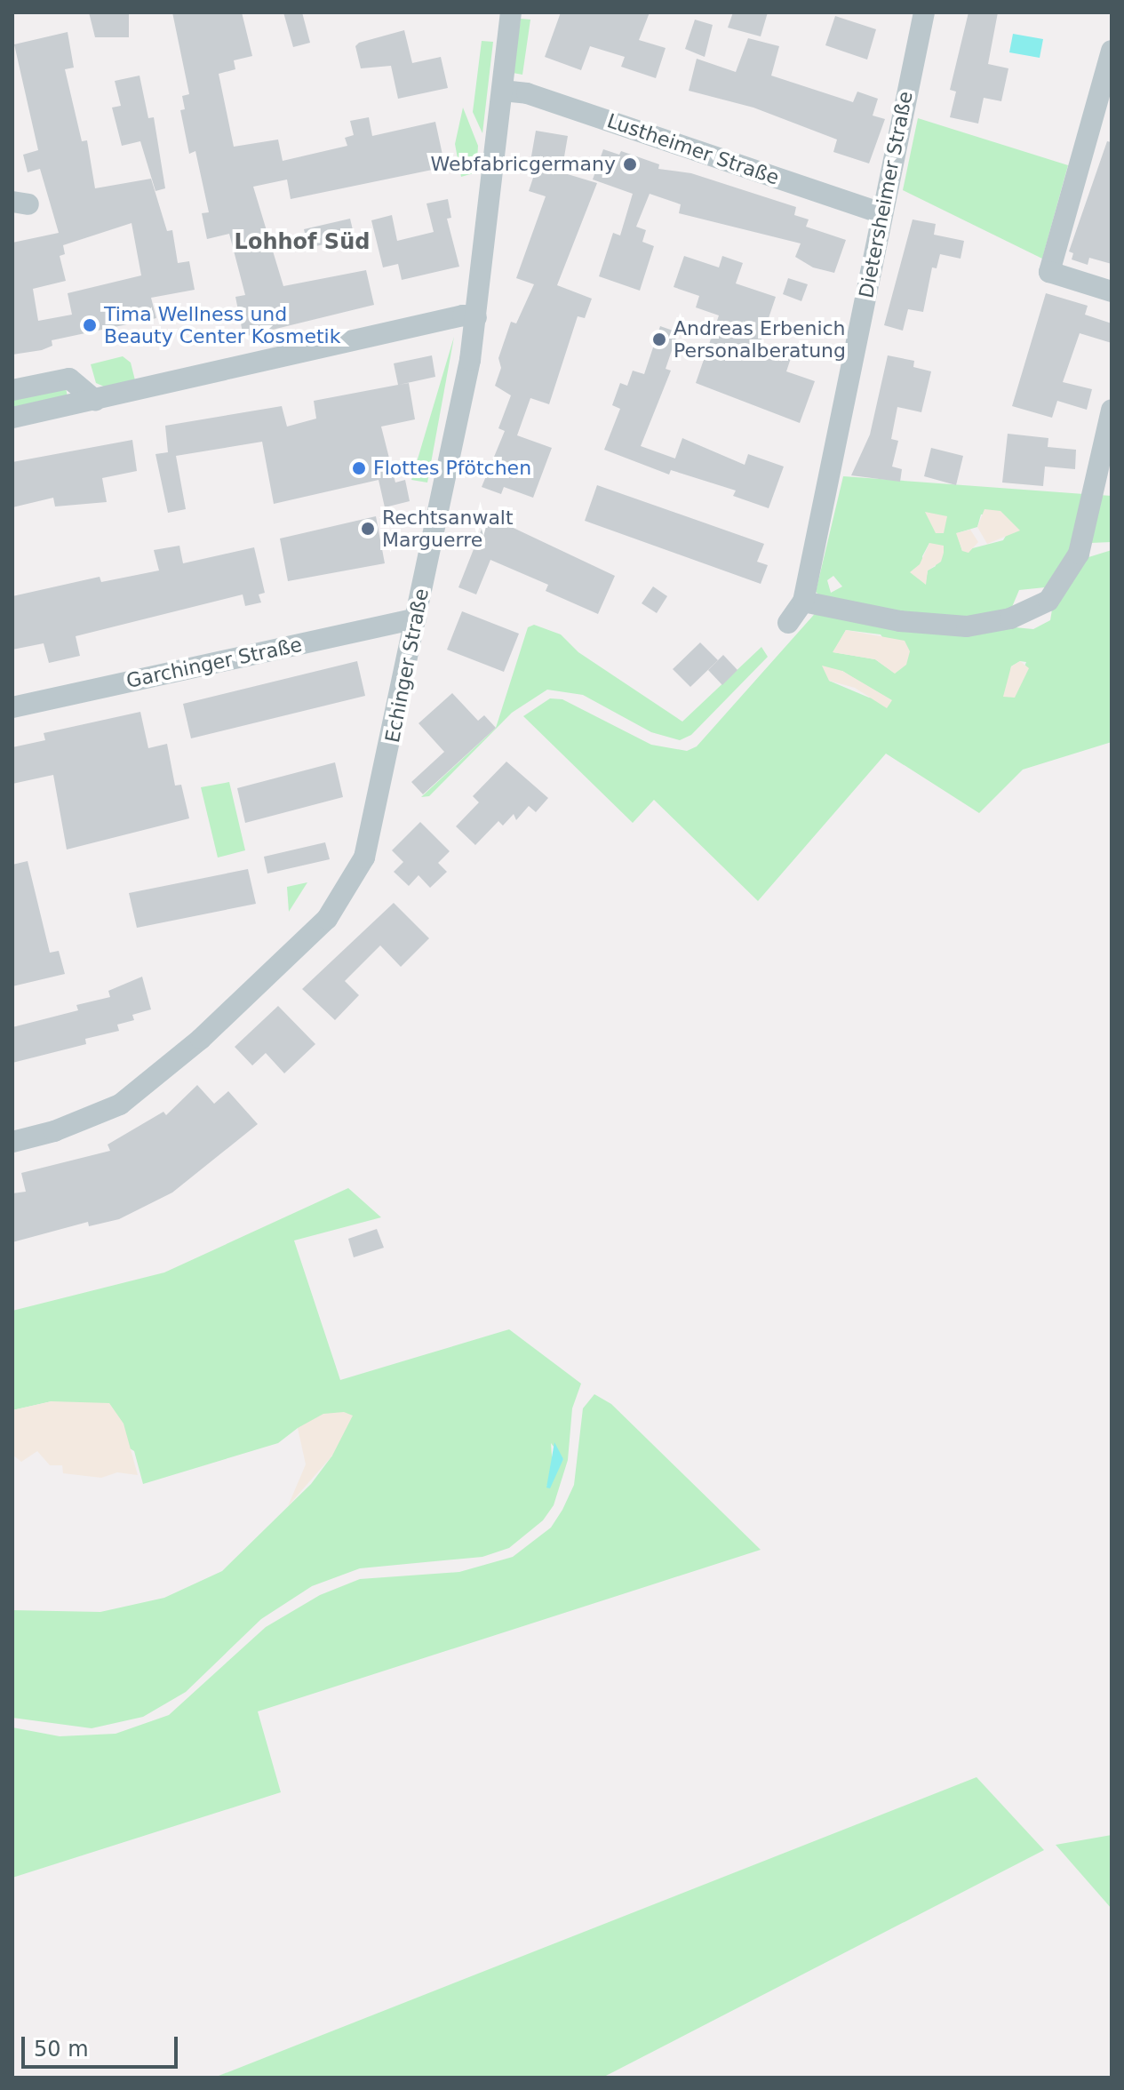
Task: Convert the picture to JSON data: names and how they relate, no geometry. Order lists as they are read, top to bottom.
{
  "streets": {
    "street": [
      "Lustheimer Straße",
      "Dietersheimer Straße",
      "Garchinger Straße",
      "Echinger Straße"
    ]
  },
  "crossings": [
    ["Lustheimer Straße", "Dietersheimer Straße"],
    ["Lustheimer Straße", "Echinger Straße"],
    ["Garchinger Straße", "Echinger Straße"]
  ],
  "districts": ["Lohhof Süd"],
  "places": [
    "Webfabricgermany",
    "Tima Wellness und Beauty Center Kosmetik",
    "Andreas Erbenich Personalberatung",
    "Flottes Pfötchen",
    "Rechtsanwalt Marguerre"
  ],
  "scale_bar": "50 m"
}
